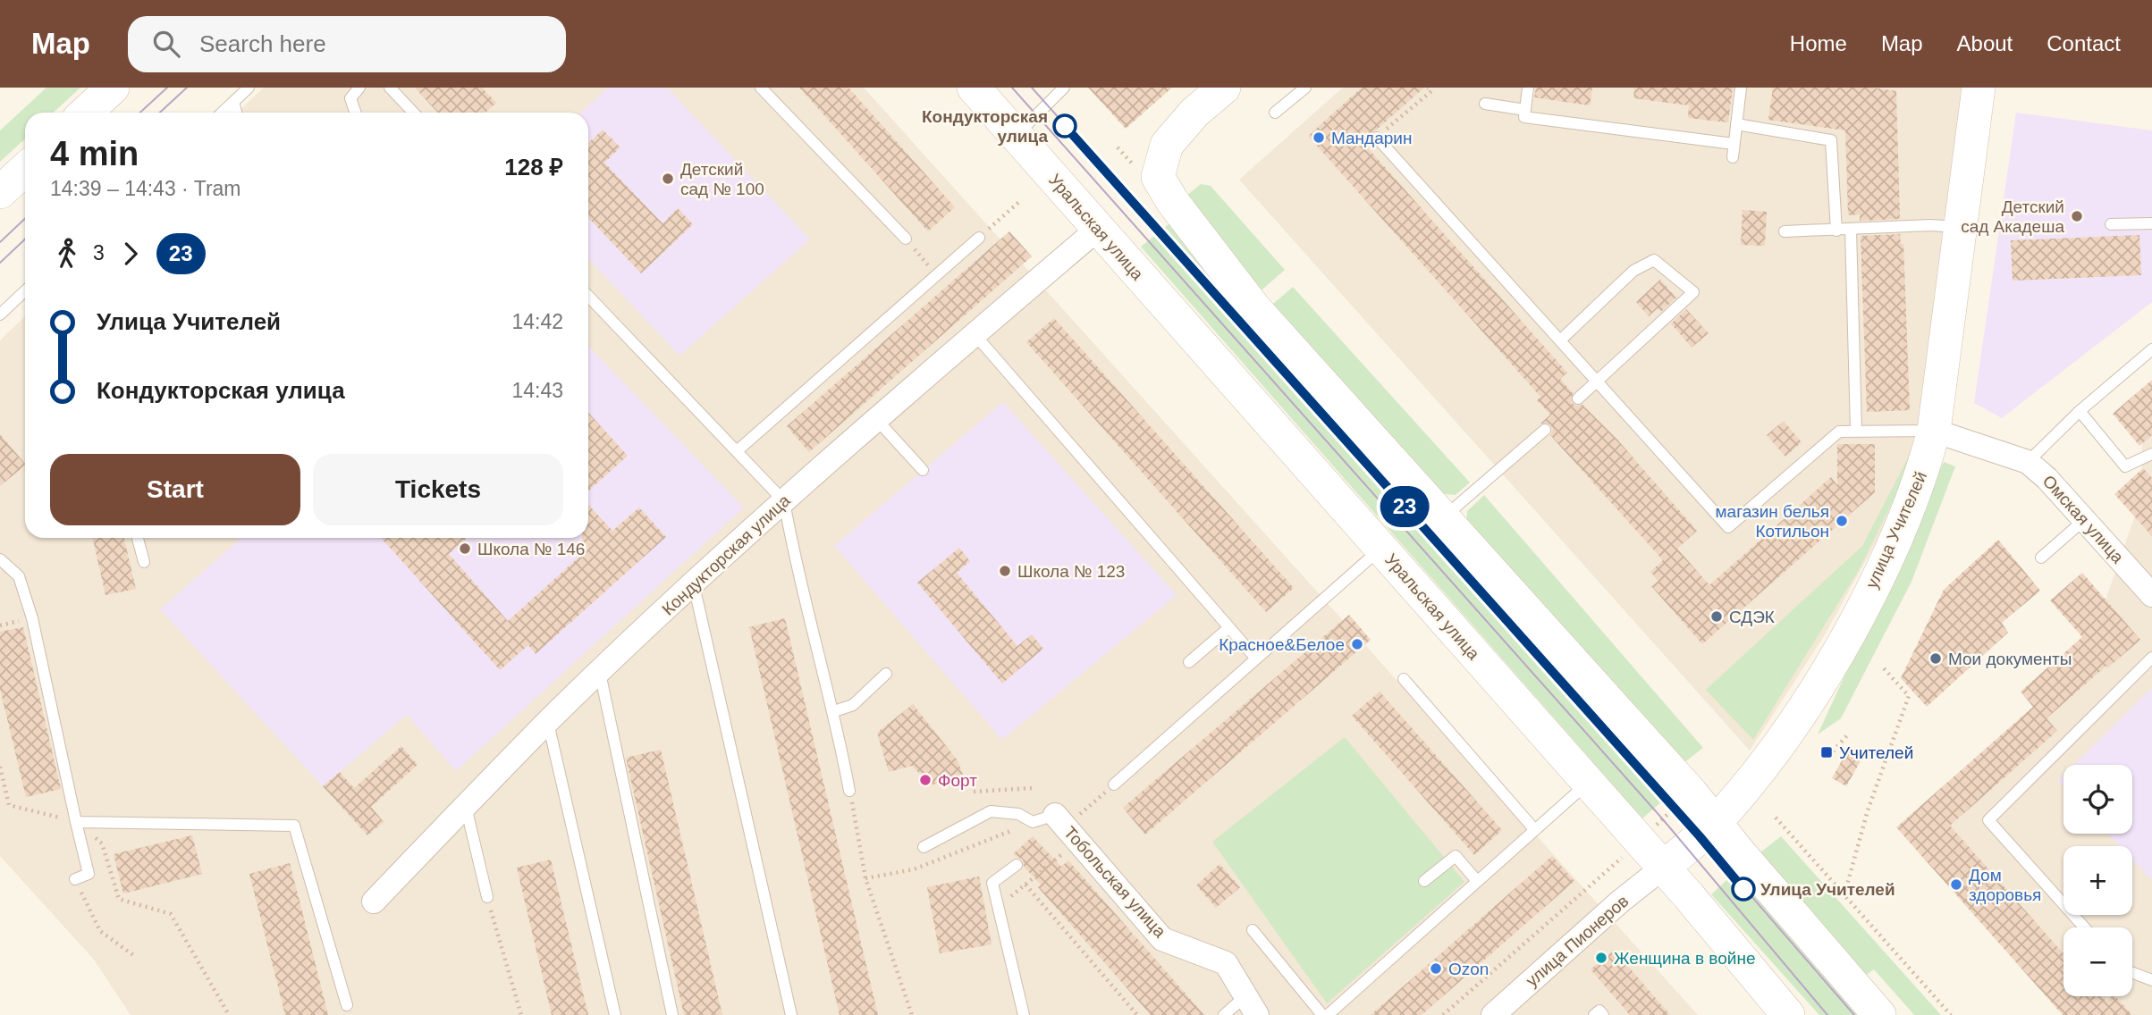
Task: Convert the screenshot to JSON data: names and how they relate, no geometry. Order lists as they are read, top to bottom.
{
  "streets": {
    "main road": ["Уральская улица", "улица Учителей"],
    "street": [
      "Омская улица",
      "Кондукторская улица",
      "Тобольская улица",
      "улица Пионеров"
    ]
  },
  "crossings": [
    ["Уральская улица", "улица Учителей"],
    ["Уральская улица", "Кондукторская улица"],
    ["Уральская улица", "улица Пионеров"],
    ["Омская улица", "улица Учителей"],
    ["улица Учителей", "улица Пионеров"]
  ],
  "places": {
    "other": [
      "Кондукторская улица",
      "Мандарин",
      "Детский сад № 100",
      "Детский сад Акадеша",
      "магазин белья Котильон",
      "Школа № 146",
      "Школа № 123",
      "СДЭК",
      "Красное&Белое",
      "Мои документы",
      "Форт",
      "Дом здоровья",
      "Улица Учителей",
      "Женщина в войне",
      "Ozon"
    ],
    "transit": ["Учителей"]
  },
  "lines": ["tram line 23"],
  "page": {
    "header": "Map",
    "search": "Search here",
    "nav": [
      "Home",
      "Map",
      "About",
      "Contact"
    ],
    "on_map": "23",
    "heading": ["4 min", "14:39 – 14:43 · Tram", "128 ₽"],
    "legs": ["3", "23"],
    "list": [
      {
        "name": "Улица Учителей",
        "value": "14:42"
      },
      {
        "name": "Кондукторская улица",
        "value": "14:43"
      }
    ],
    "buttons": ["Start", "Tickets"],
    "map_buttons": ["+", "−"]
  }
}
